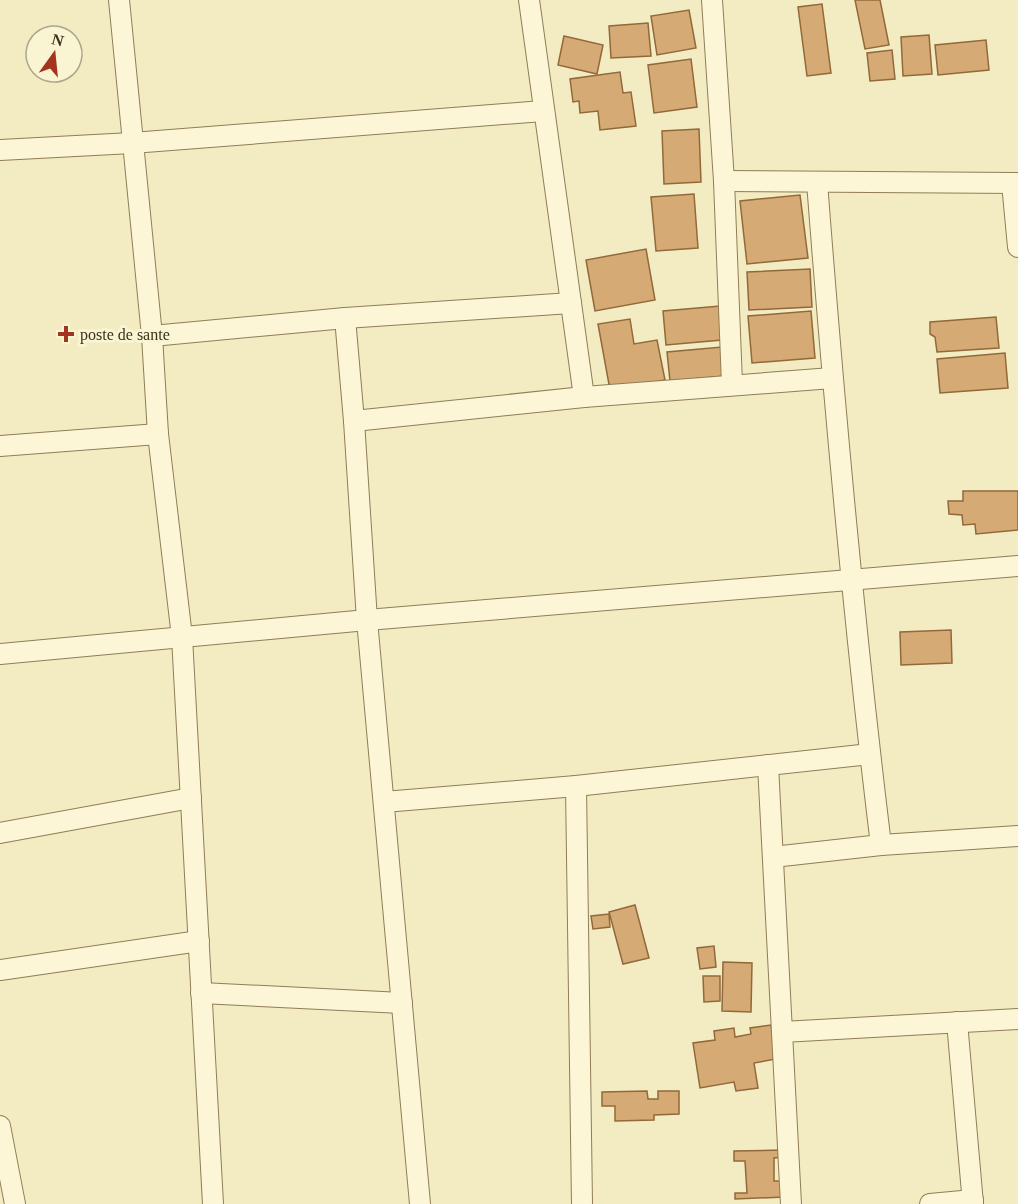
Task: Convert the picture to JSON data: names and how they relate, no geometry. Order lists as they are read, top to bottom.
{
  "places": {
    "health": ["poste de sante"]
  },
  "north": "top"
}
